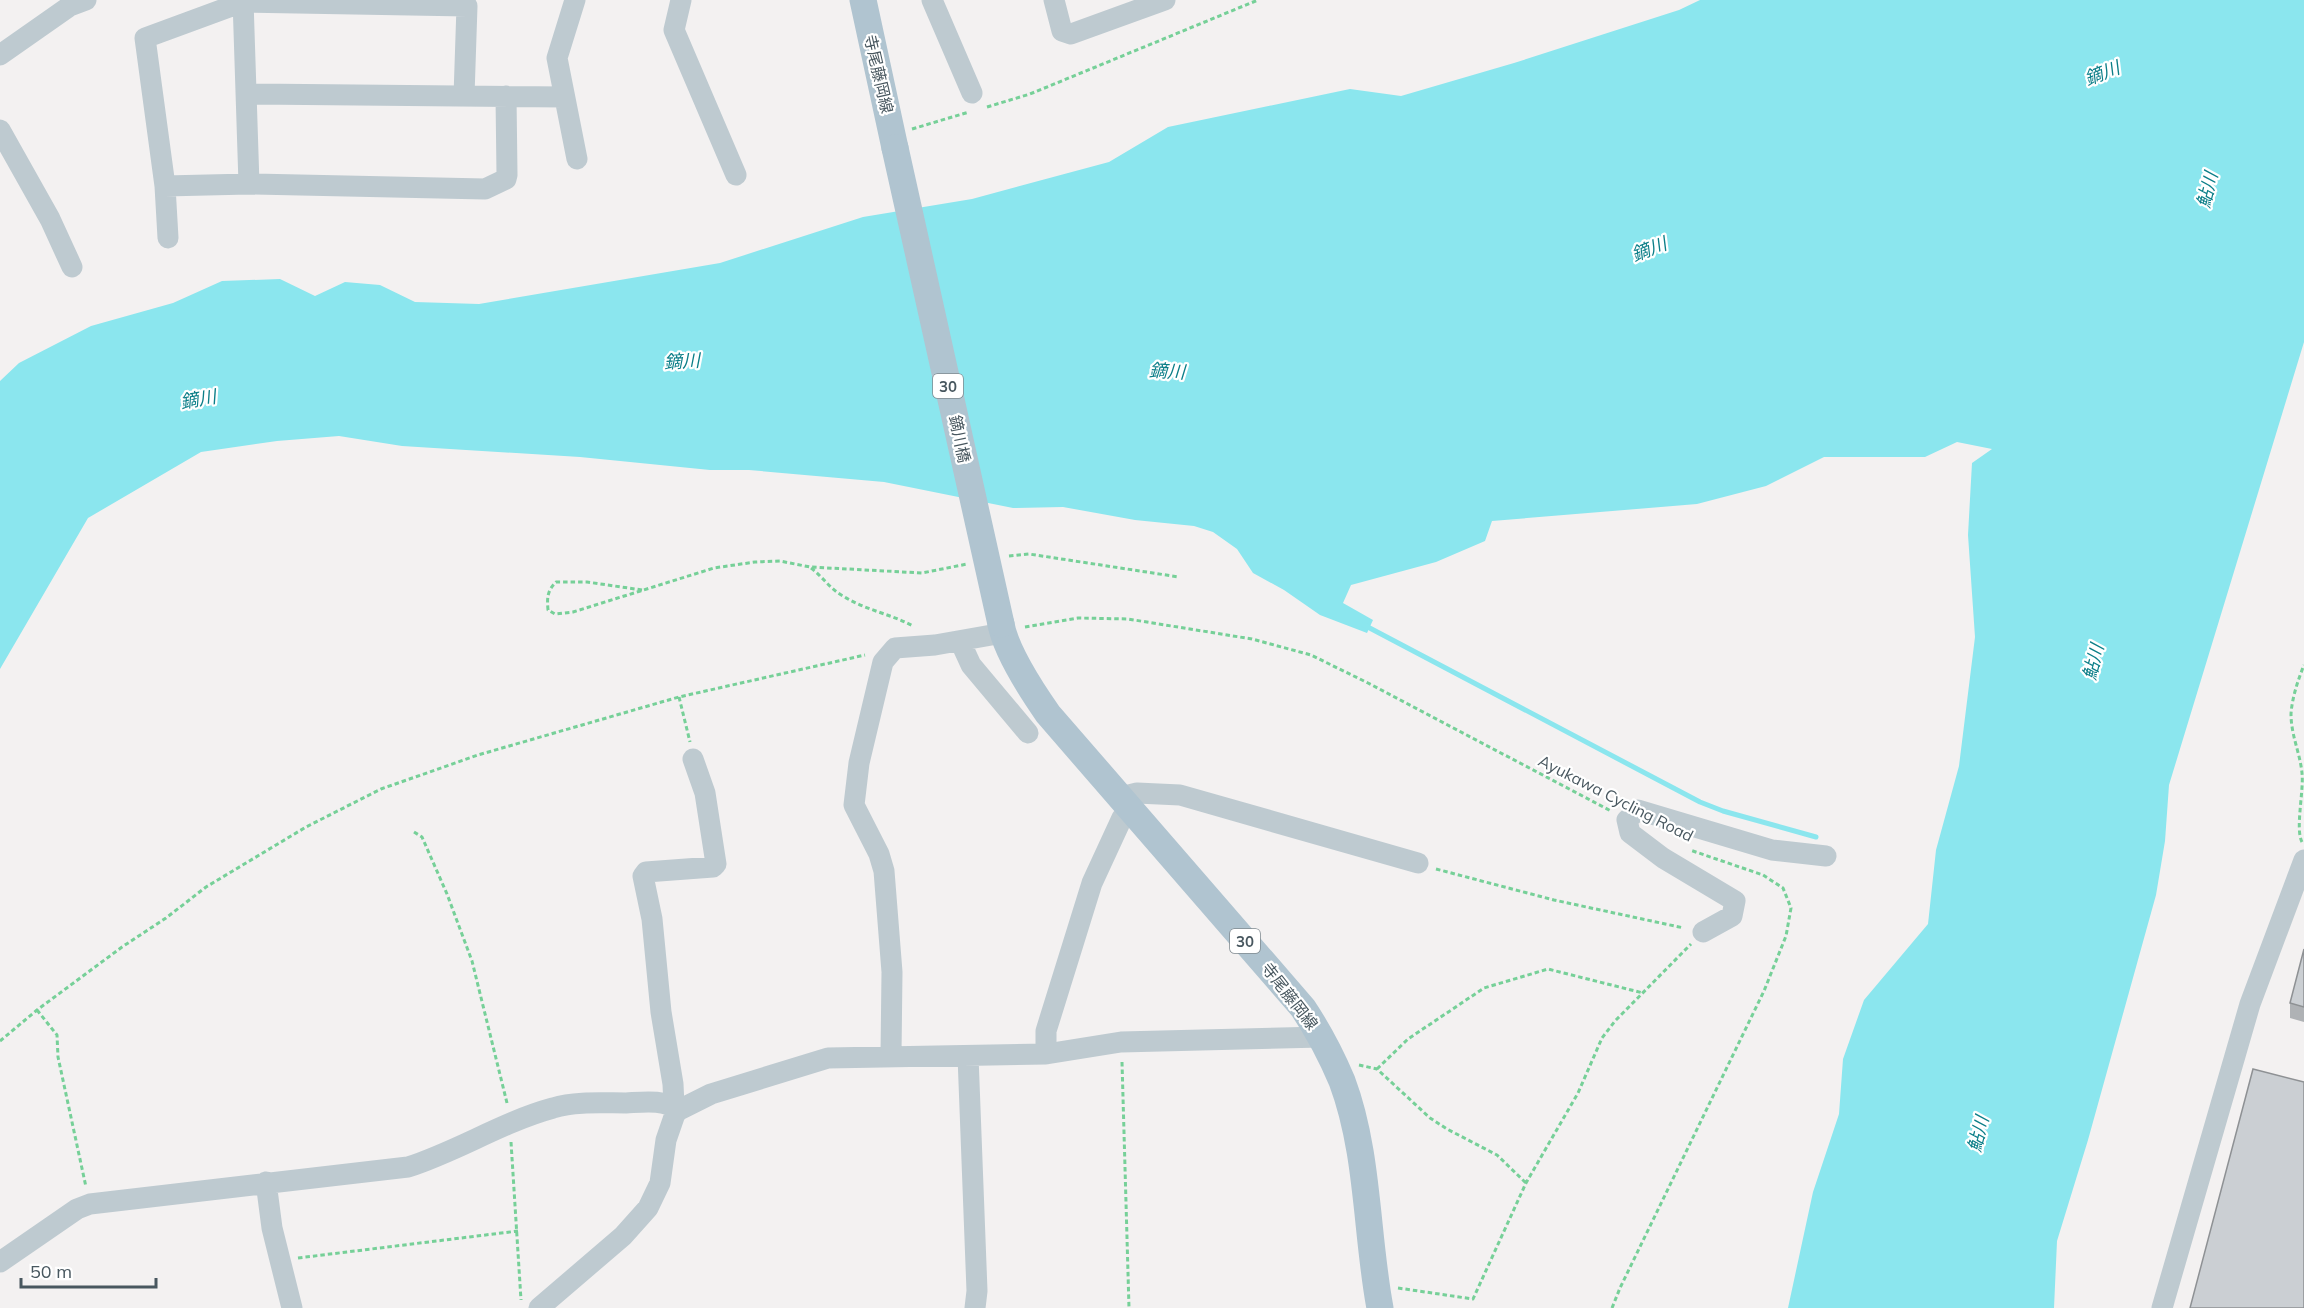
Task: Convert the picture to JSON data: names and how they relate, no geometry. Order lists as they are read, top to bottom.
{
  "streets": {
    "main road": ["寺尾藤岡線", "30", "鏑川橋"],
    "path": ["Ayukawa Cycling Road"]
  },
  "crossings": [
    ["寺尾藤岡線", "鏑川橋"],
    ["寺尾藤岡線", "Ayukawa Cycling Road"],
    ["鏑川橋", "Ayukawa Cycling Road"]
  ],
  "water": ["鏑川", "鮎川"],
  "scale_bar": "50 m"
}
